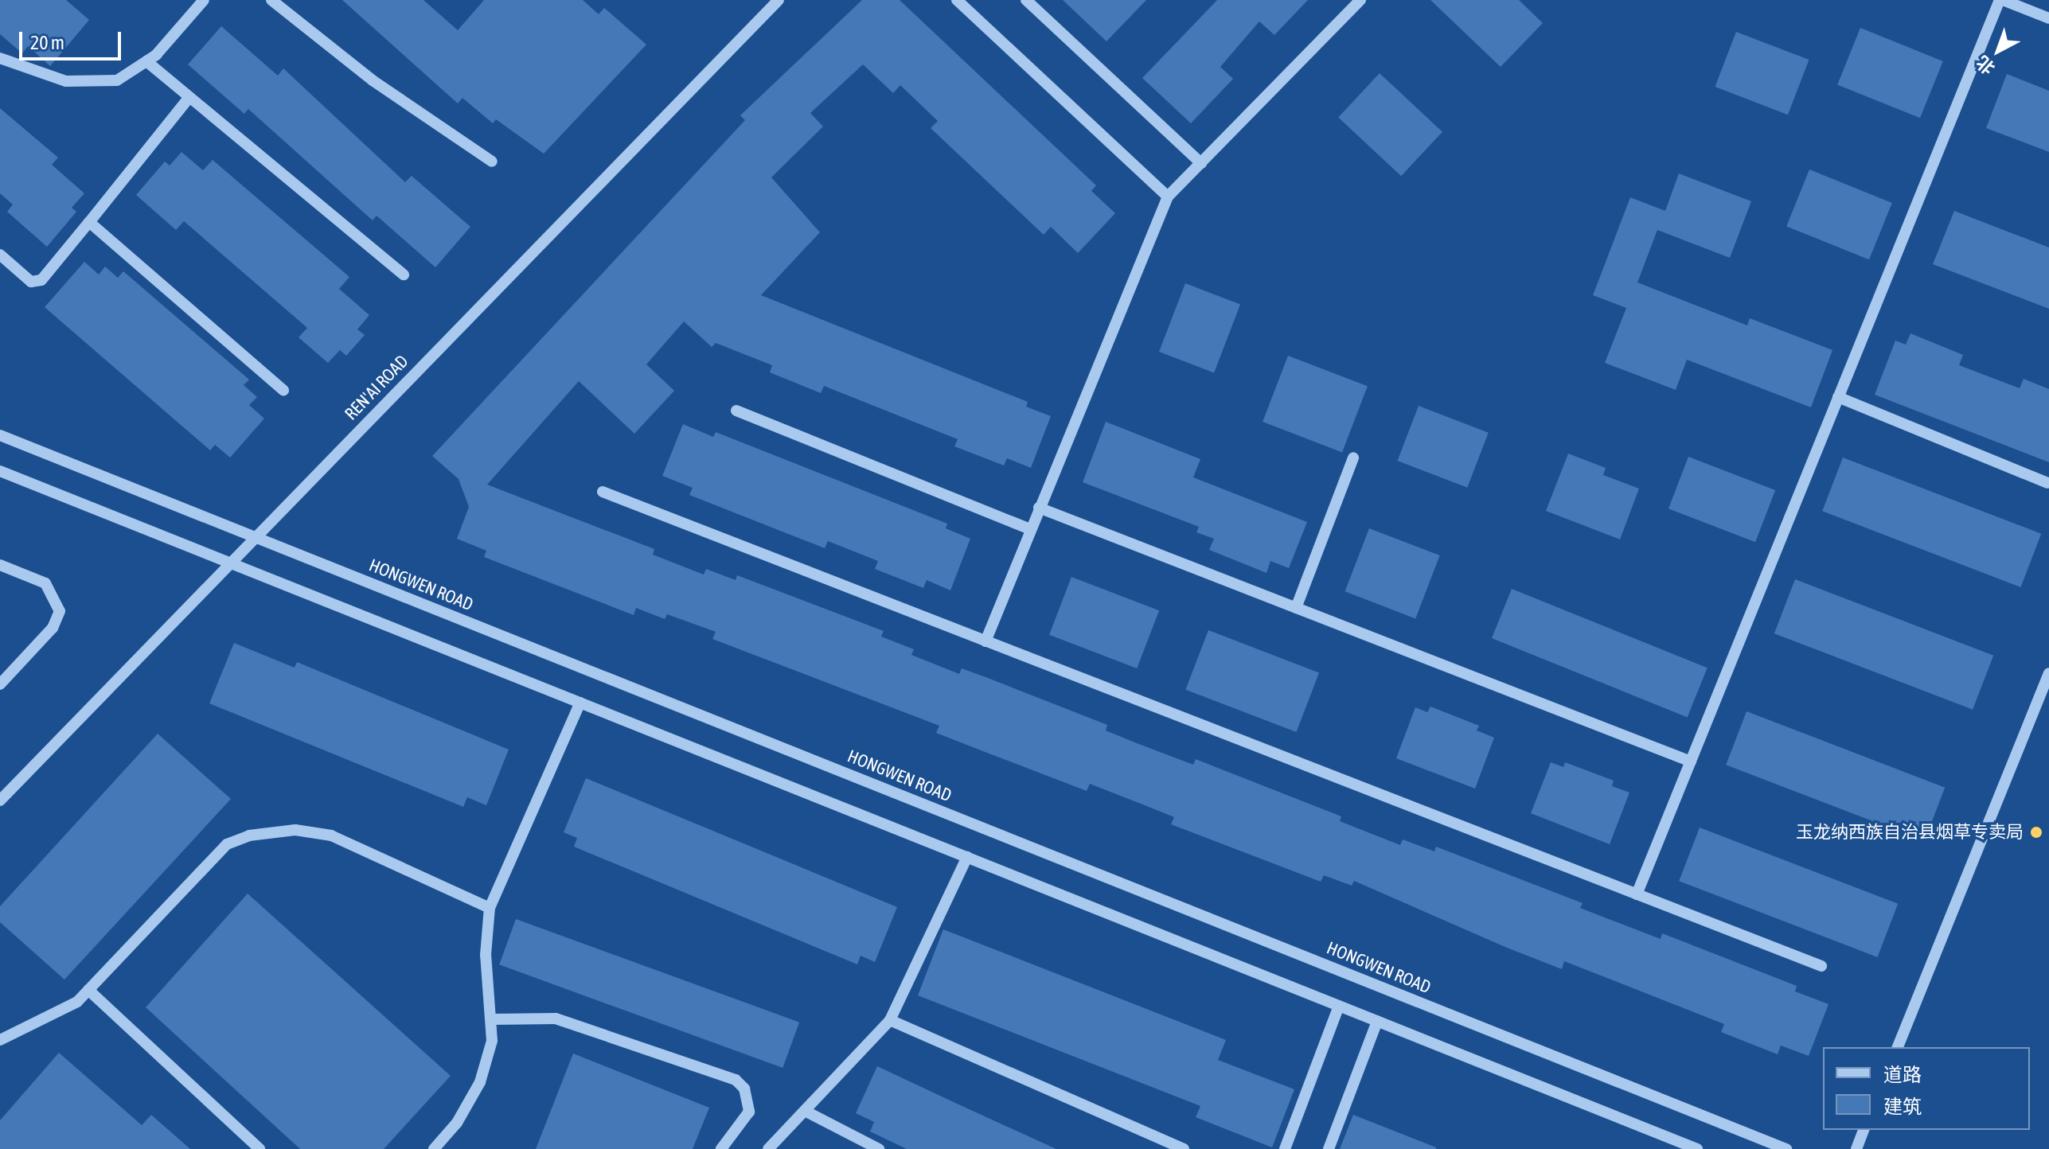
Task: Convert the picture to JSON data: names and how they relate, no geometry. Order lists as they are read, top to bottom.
{
  "streets": {
    "street": ["REN'AI ROAD", "HONGWEN ROAD"]
  },
  "crossings": [
    ["REN'AI ROAD", "HONGWEN ROAD"]
  ],
  "places": ["玉龙纳西族自治县烟草专卖局"],
  "legend": ["道路", "建筑"],
  "scale_bar": "20 m",
  "north": "bottom left"
}
